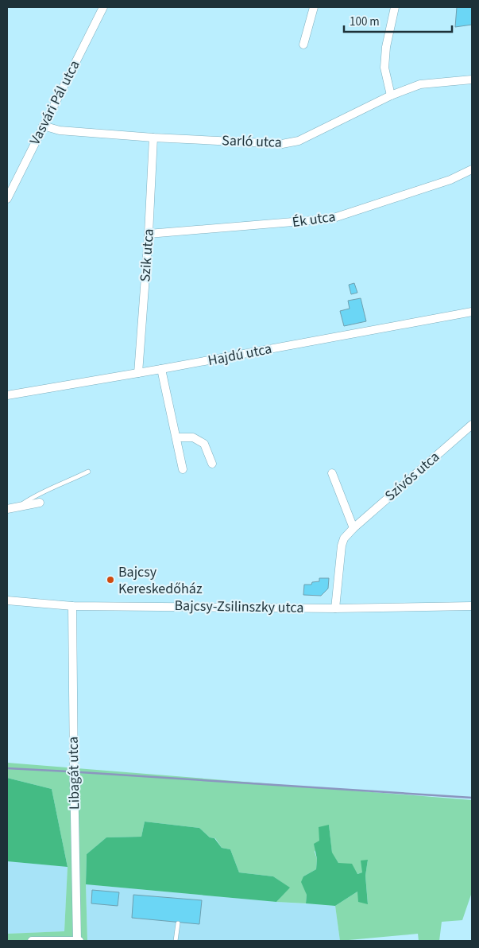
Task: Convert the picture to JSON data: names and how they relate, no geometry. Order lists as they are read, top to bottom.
{
  "streets": {
    "street": [
      "Vasvári Pál utca",
      "Sarló utca",
      "Ék utca",
      "Szik utca",
      "Hajdú utca",
      "Szívós utca",
      "Bajcsy-Zsilinszky utca",
      "Libagát utca"
    ]
  },
  "crossings": [
    ["Vasvári Pál utca", "Sarló utca"],
    ["Sarló utca", "Szik utca"],
    ["Ék utca", "Szik utca"],
    ["Szik utca", "Hajdú utca"],
    ["Szívós utca", "Bajcsy-Zsilinszky utca"],
    ["Bajcsy-Zsilinszky utca", "Libagát utca"]
  ],
  "places": ["Bajcsy Kereskedőház"],
  "scale_bar": "100 m"
}
